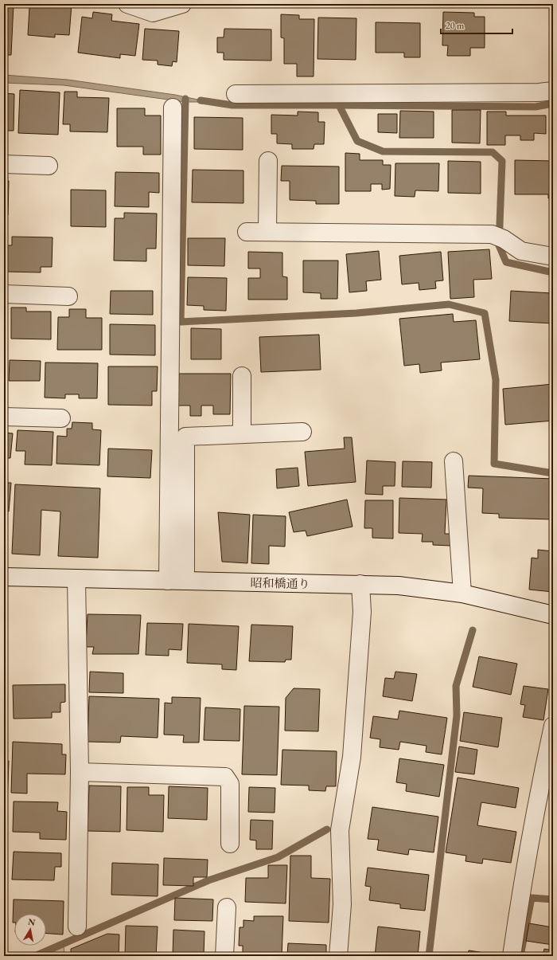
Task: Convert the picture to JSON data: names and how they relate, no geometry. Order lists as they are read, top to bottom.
{
  "streets": {
    "street": ["昭和橋通り"]
  },
  "scale_bar": "20 m",
  "north": "top"
}
